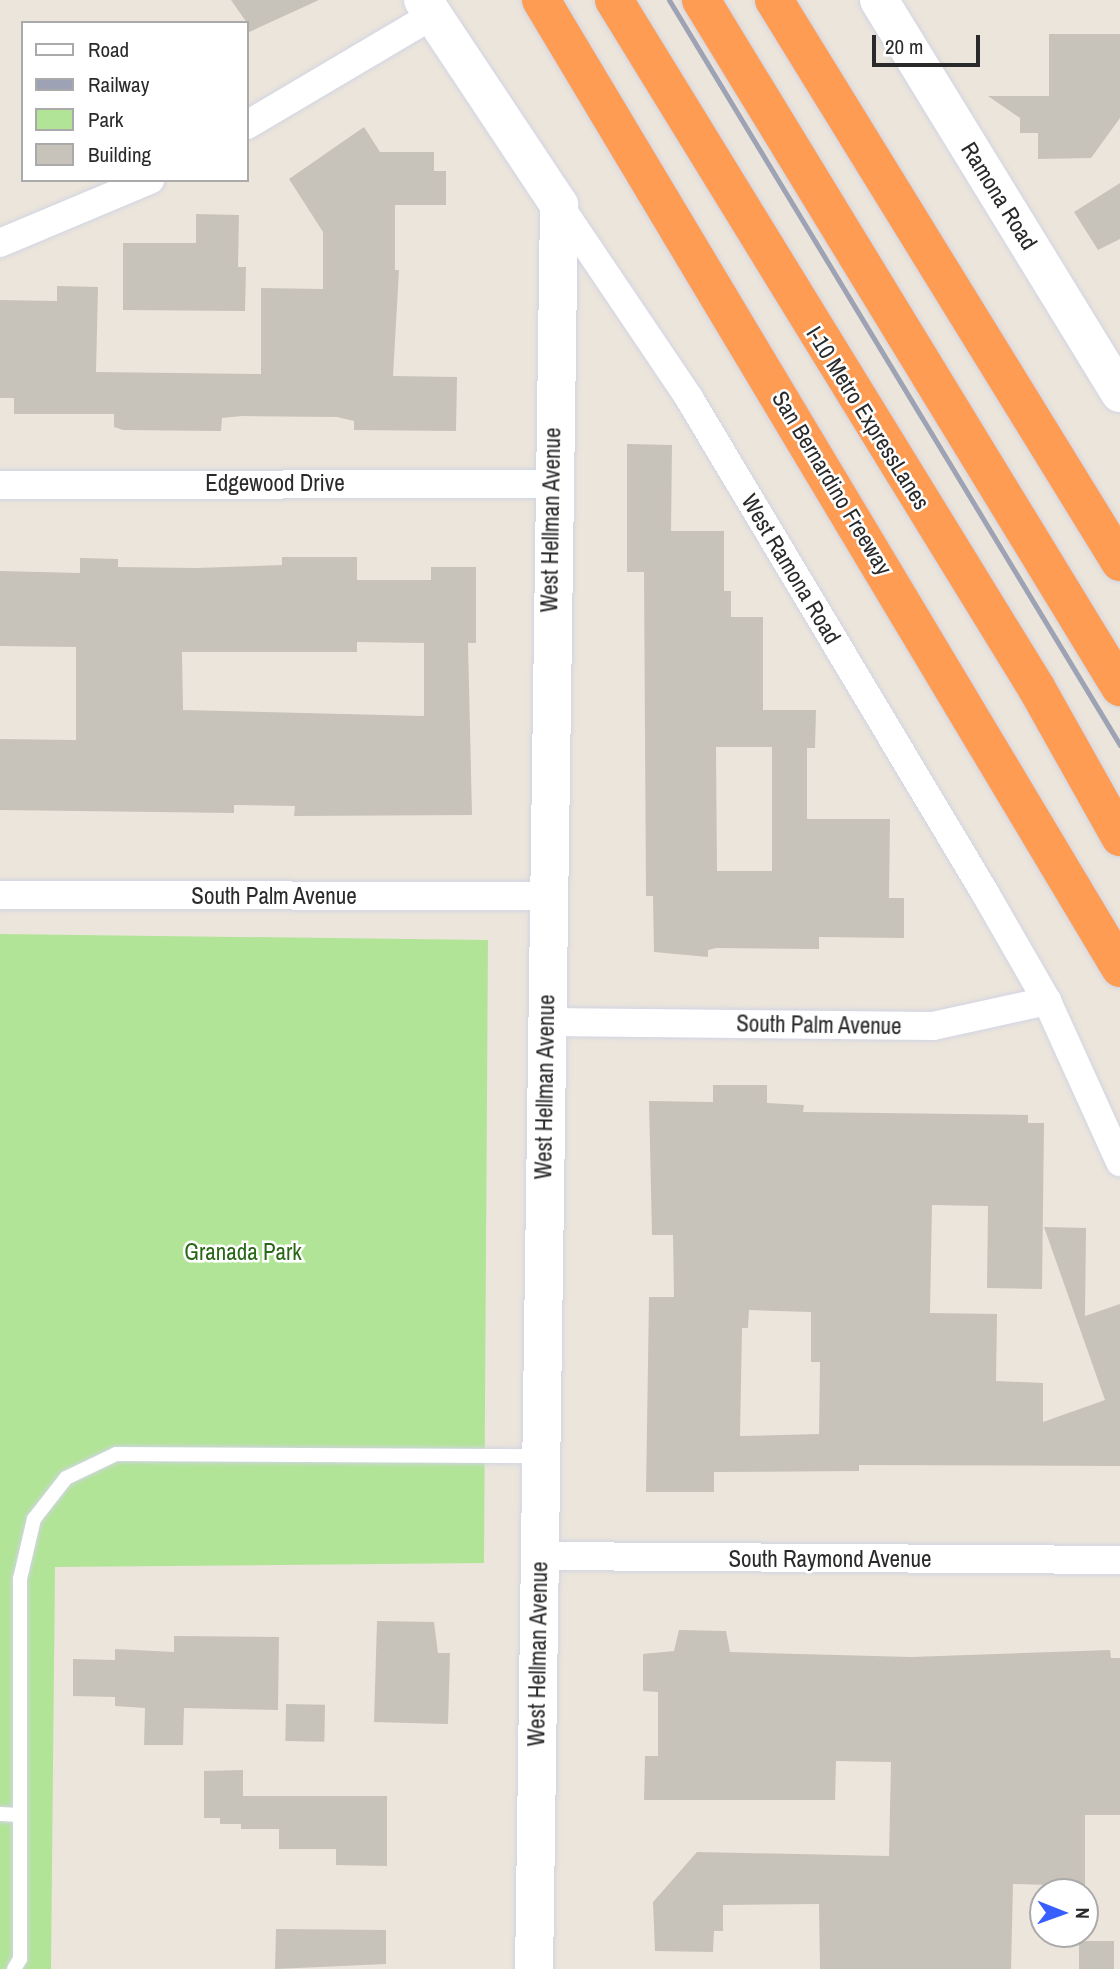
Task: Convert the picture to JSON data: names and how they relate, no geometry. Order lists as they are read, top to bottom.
{
  "streets": {
    "highway": ["I-10 Metro ExpressLanes", "San Bernardino Freeway"],
    "street": [
      "Ramona Road",
      "Edgewood Drive",
      "West Hellman Avenue",
      "West Ramona Road",
      "South Palm Avenue",
      "South Raymond Avenue"
    ]
  },
  "crossings": [
    ["Edgewood Drive", "West Hellman Avenue"],
    ["West Hellman Avenue", "West Ramona Road"],
    ["West Hellman Avenue", "South Palm Avenue"],
    ["West Hellman Avenue", "South Raymond Avenue"],
    ["West Ramona Road", "South Palm Avenue"]
  ],
  "parks": ["Granada Park"],
  "legend": [
    "Road",
    "Railway",
    "Park",
    "Building"
  ],
  "scale_bar": "20 m",
  "north": "right"
}
